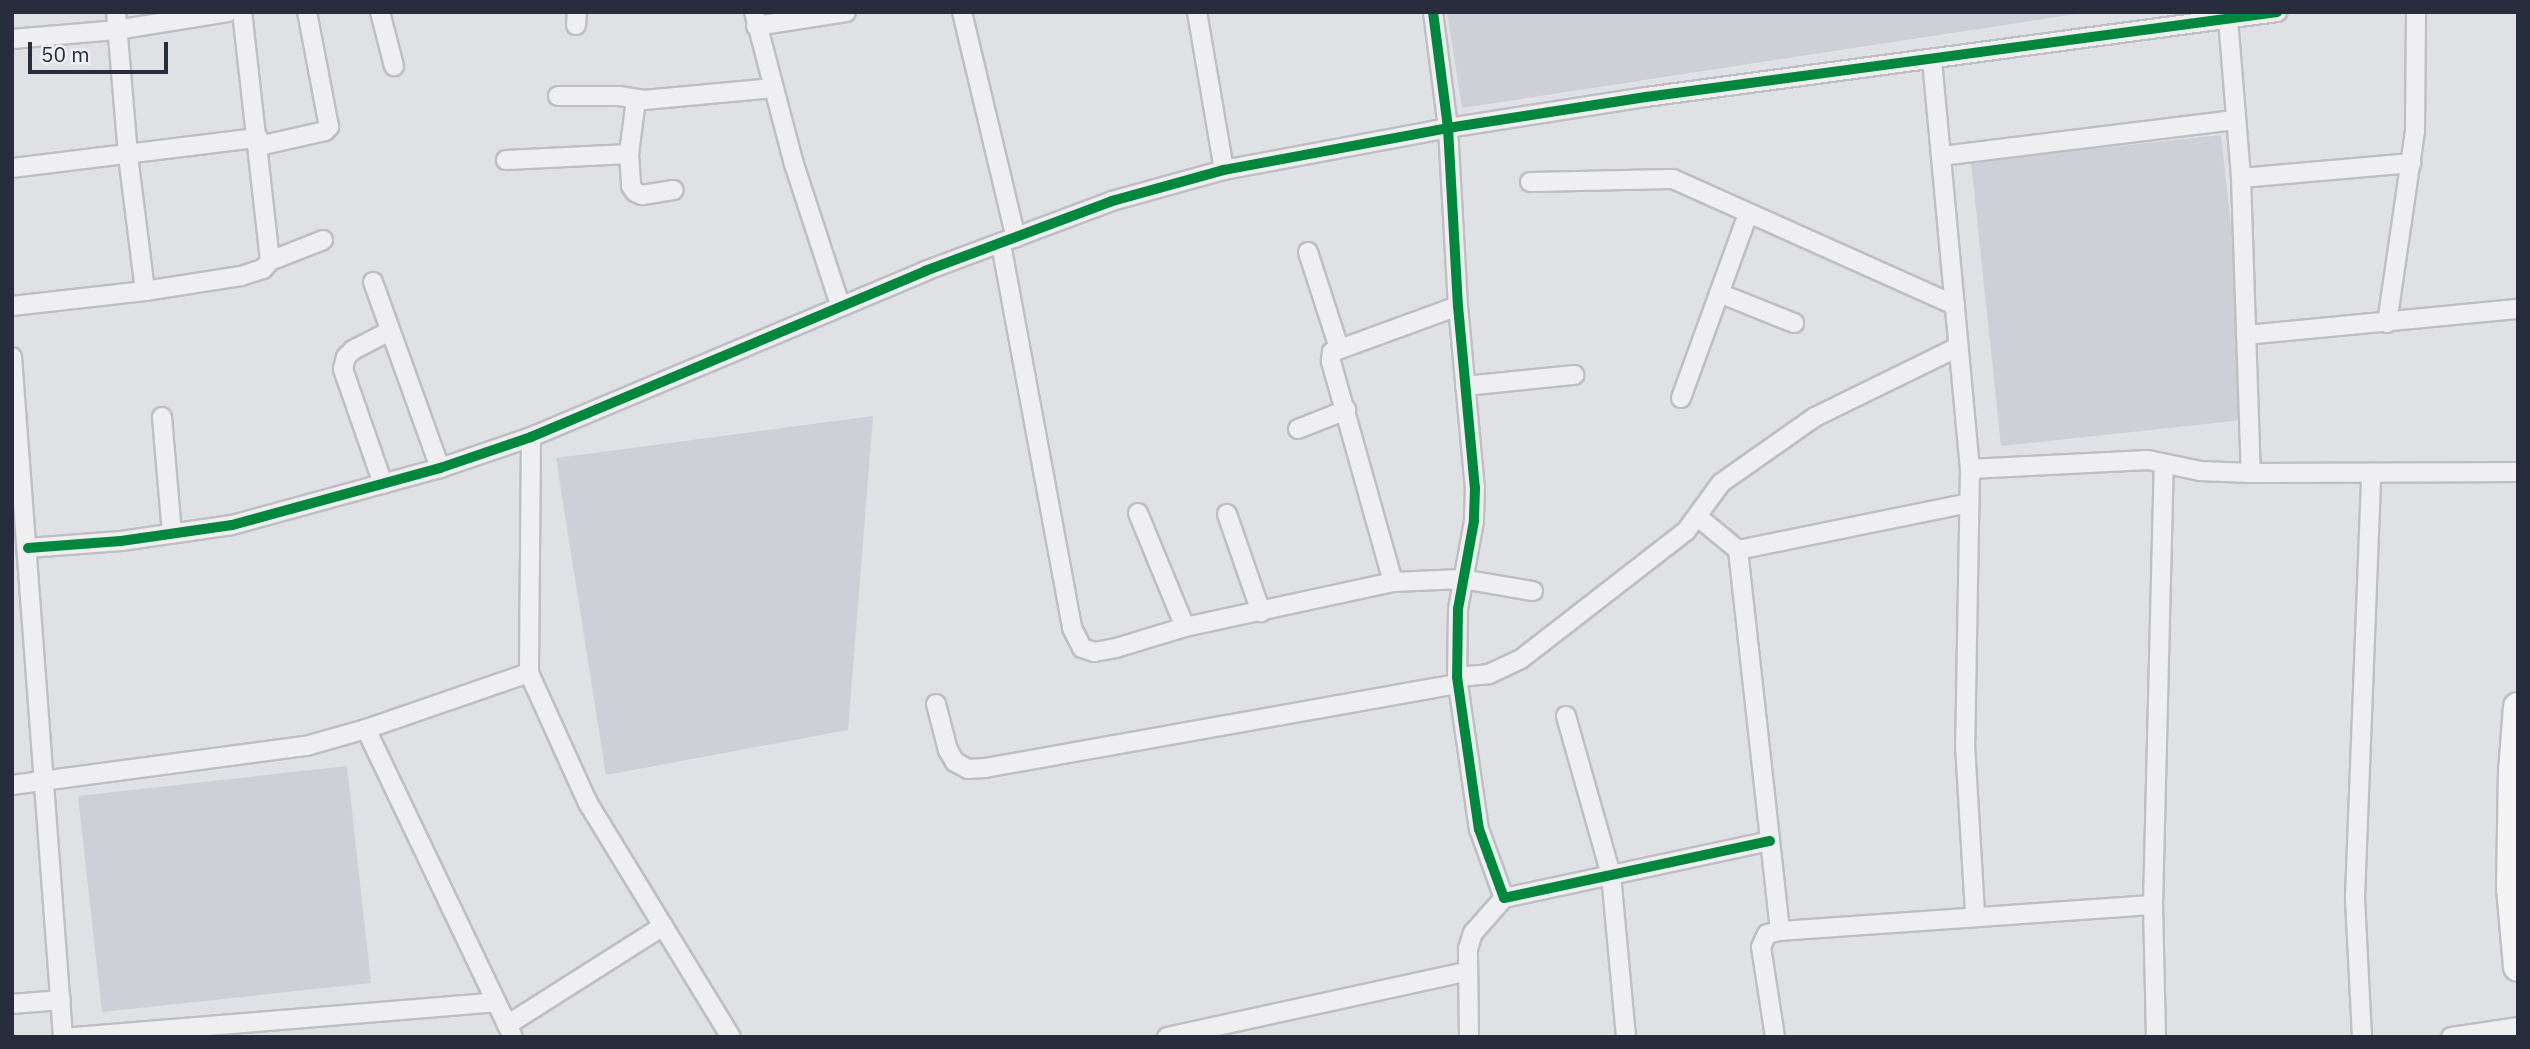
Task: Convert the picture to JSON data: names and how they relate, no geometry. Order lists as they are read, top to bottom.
{
  "scale_bar": "50 m"
}
